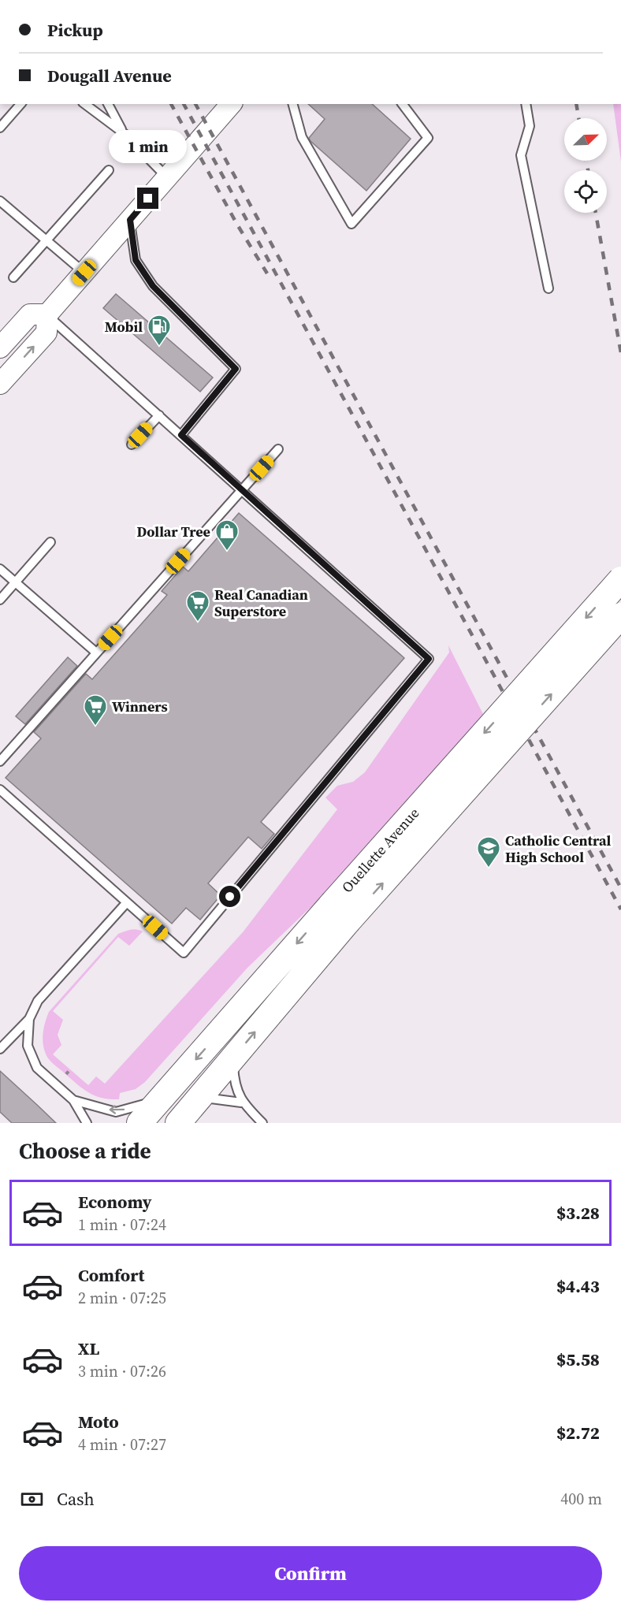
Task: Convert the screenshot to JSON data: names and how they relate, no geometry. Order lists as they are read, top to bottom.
{
  "streets": {
    "main road": ["Ouellette Avenue"]
  },
  "places": {
    "fuel station": ["Mobil"],
    "shop": ["Dollar Tree"],
    "supermarket": ["Real Canadian Superstore", "Winners"],
    "school or university": ["Catholic Central High School"]
  },
  "north": "top right",
  "page": {
    "banner": ["Pickup", "Dougall Avenue"],
    "bubble": "1 min",
    "heading": "Choose a ride",
    "list": [
      {
        "name": "Economy",
        "note": "1 min · 07:24",
        "value": "$3.28"
      },
      {
        "name": "Comfort",
        "note": "2 min · 07:25",
        "value": "$4.43"
      },
      {
        "name": "XL",
        "note": "3 min · 07:26",
        "value": "$5.58"
      },
      {
        "name": "Moto",
        "note": "4 min · 07:27",
        "value": "$2.72"
      }
    ],
    "pay": ["Cash", "400 m"],
    "buttons": "Confirm"
  }
}
